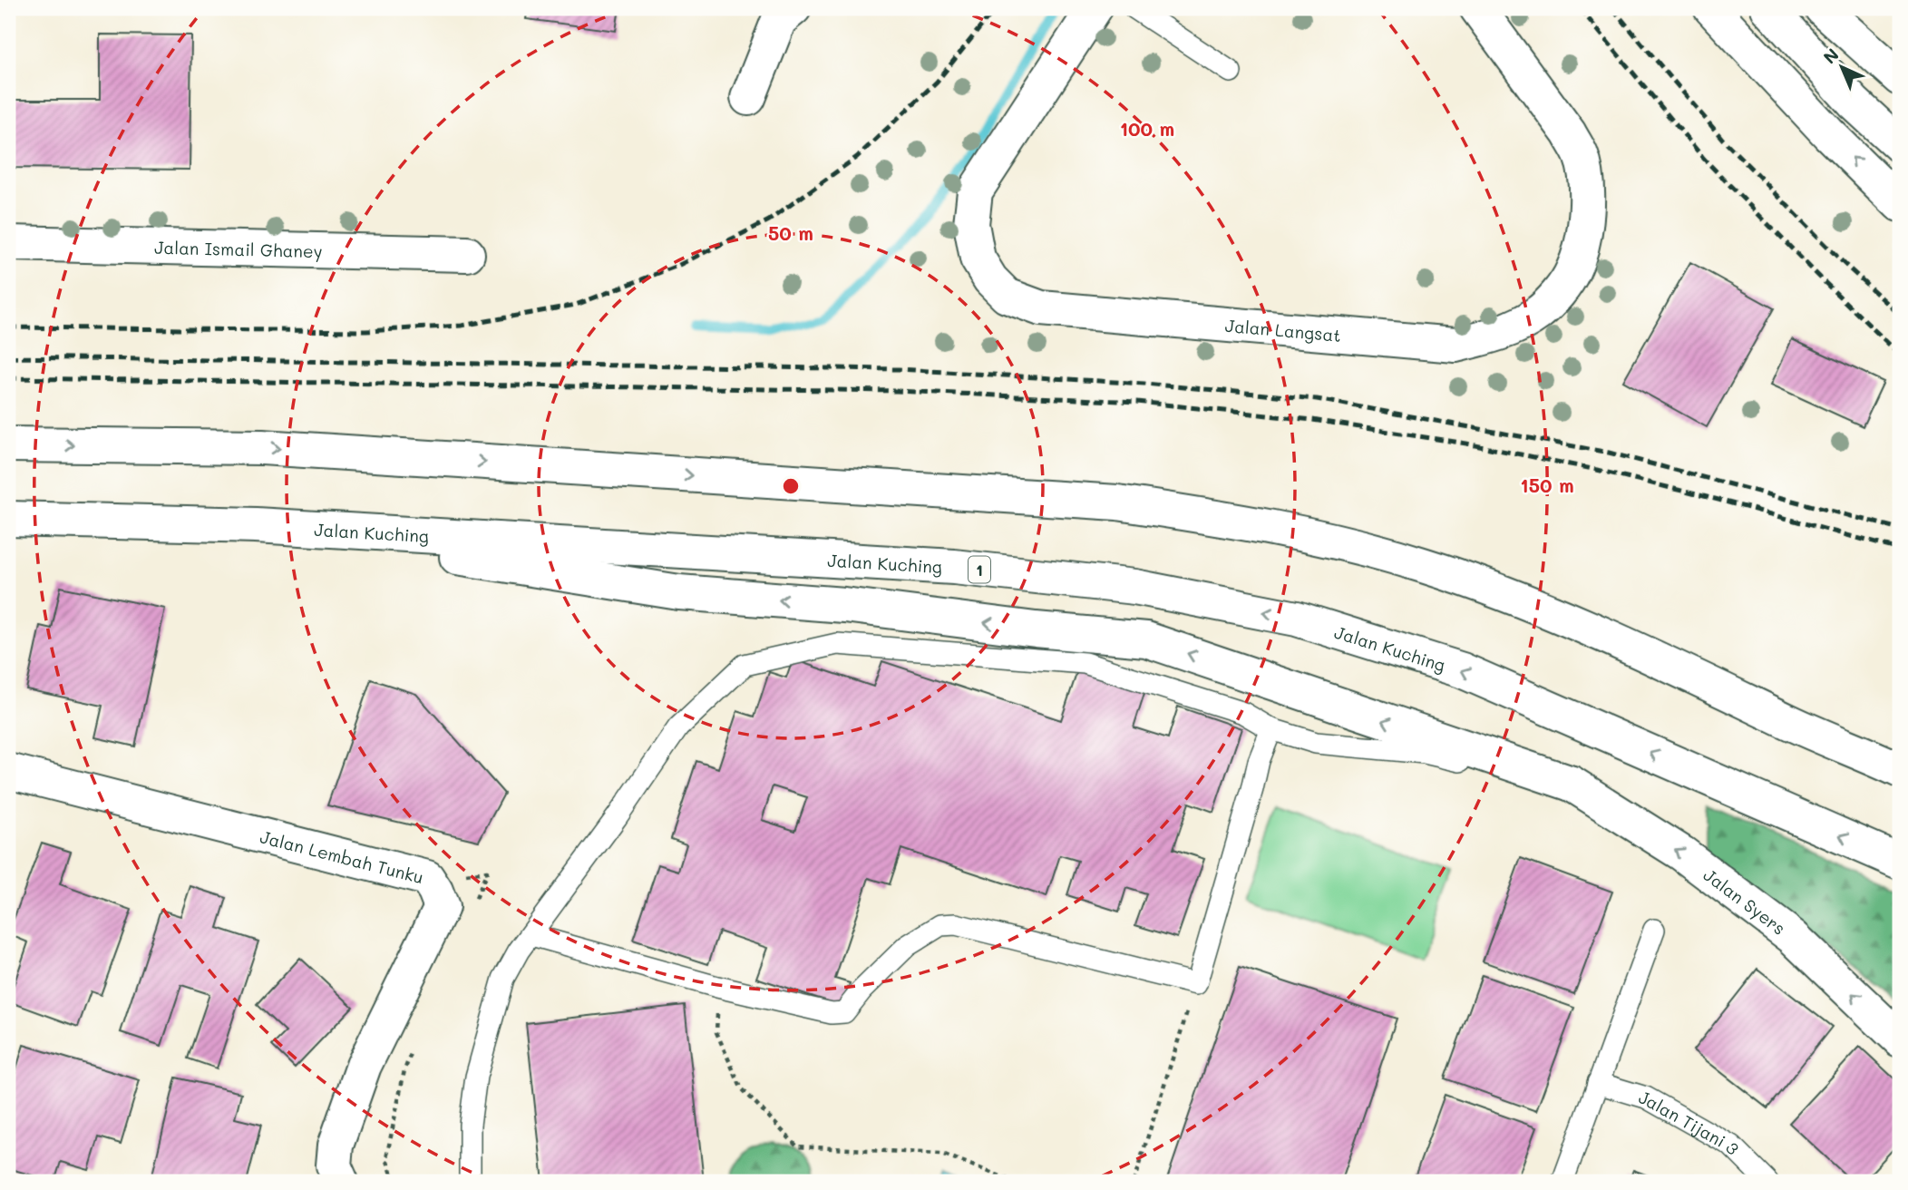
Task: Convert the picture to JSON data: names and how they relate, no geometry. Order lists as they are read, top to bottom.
{
  "streets": {
    "main road": [
      "Jalan Ismail Ghaney",
      "Jalan Langsat",
      "Jalan Kuching",
      "1",
      "Jalan Lembah Tunku",
      "Jalan Syers"
    ],
    "lane": ["Jalan Tijani 3"]
  },
  "crossings": [
    ["Jalan Kuching", "Jalan Syers"]
  ],
  "north": "top left",
  "rings": ["100 m", "50 m", "150 m"]
}
